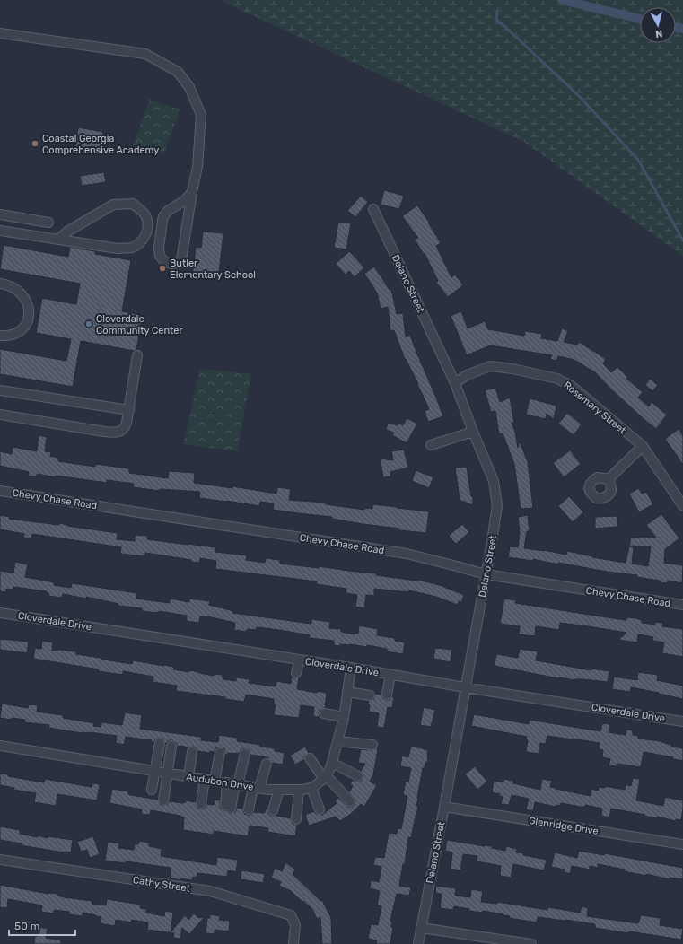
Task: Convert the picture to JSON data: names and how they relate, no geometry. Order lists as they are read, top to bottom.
{
  "streets": {
    "street": [
      "Delano Street",
      "Rosemary Street",
      "Chevy Chase Road",
      "Cloverdale Drive",
      "Audubon Drive",
      "Glenridge Drive",
      "Cathy Street"
    ]
  },
  "crossings": [
    ["Delano Street", "Rosemary Street"],
    ["Delano Street", "Chevy Chase Road"],
    ["Delano Street", "Cloverdale Drive"],
    ["Delano Street", "Glenridge Drive"]
  ],
  "places": ["Coastal Georgia Comprehensive Academy", "Butler Elementary School", "Cloverdale Community Center"],
  "scale_bar": "50 m",
  "north": "bottom"
}
